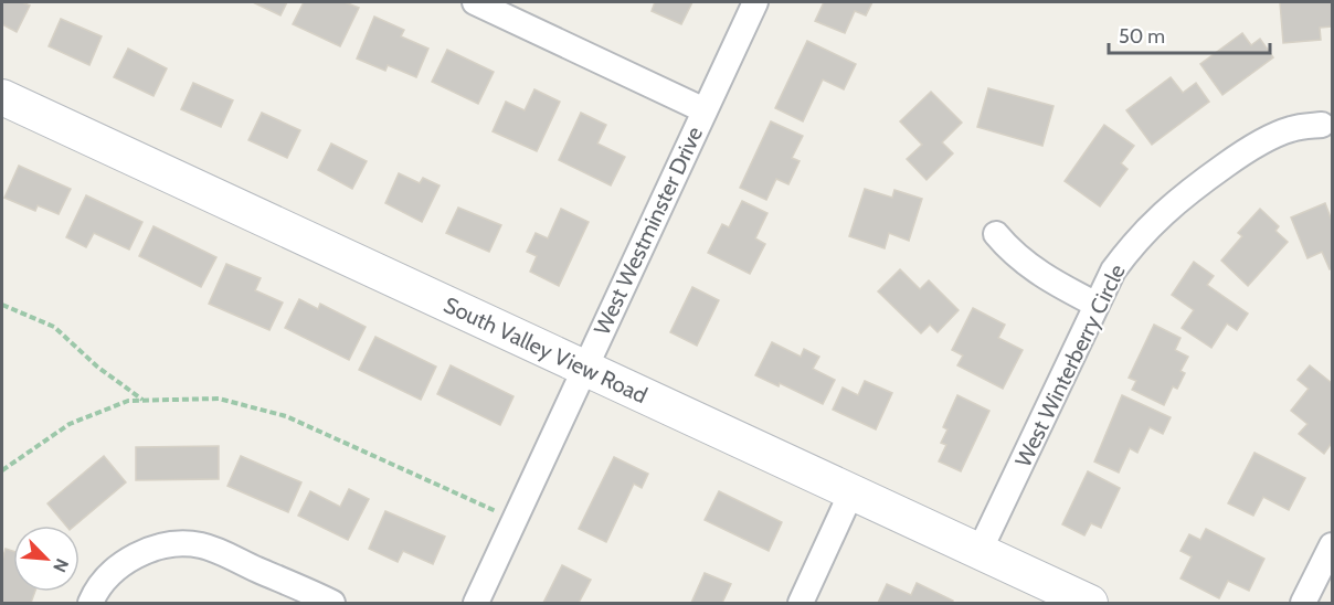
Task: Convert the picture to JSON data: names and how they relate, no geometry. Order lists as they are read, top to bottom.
{
  "streets": {
    "street": ["West Westminster Drive", "South Valley View Road", "West Winterberry Circle"]
  },
  "crossings": [
    ["West Westminster Drive", "South Valley View Road"],
    ["South Valley View Road", "West Winterberry Circle"]
  ],
  "scale_bar": "50 m",
  "north": "bottom right"
}
